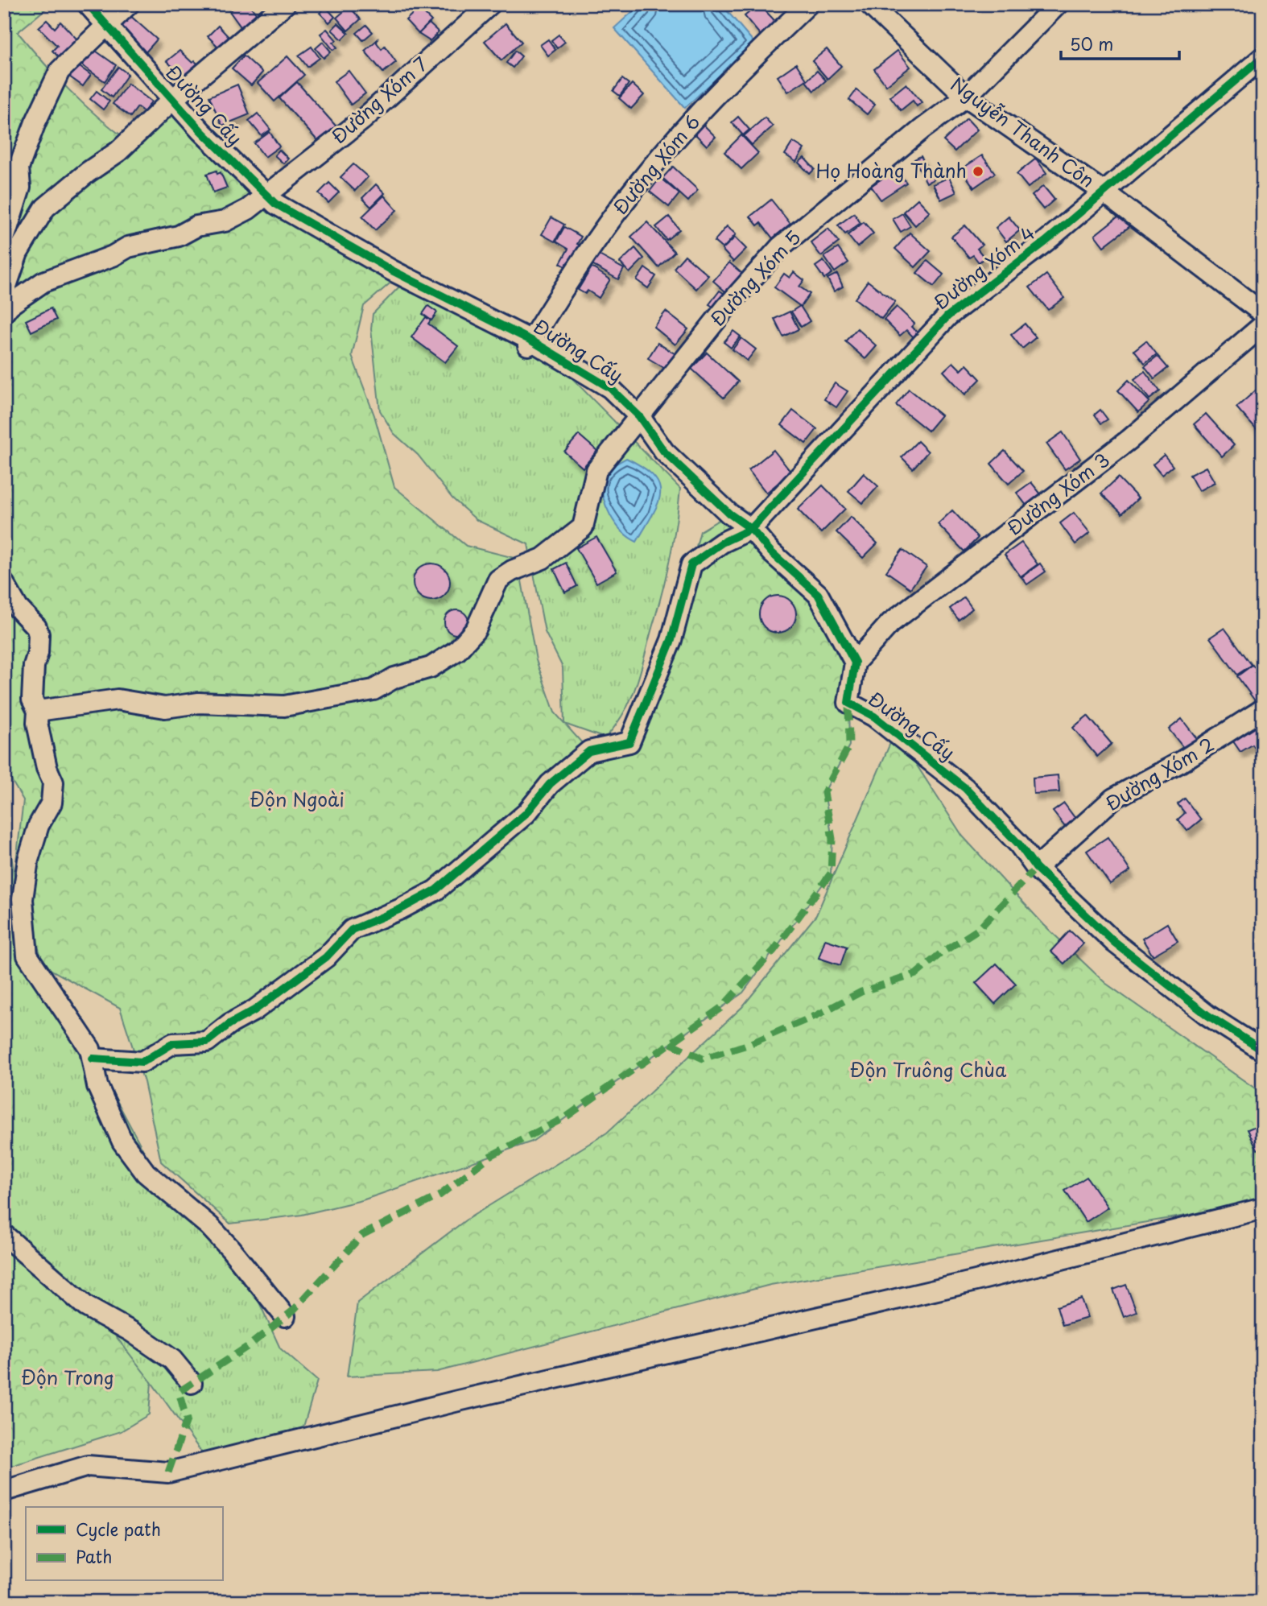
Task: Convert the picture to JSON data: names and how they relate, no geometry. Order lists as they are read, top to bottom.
{
  "streets": {
    "street": [
      "Đường Xóm 7",
      "Đường Cấy",
      "Nguyễn Thanh Côn",
      "Đường Xóm 6",
      "Đường Xóm 4",
      "Đường Xóm 5",
      "Đường Xóm 3",
      "Đường Xóm 2"
    ]
  },
  "crossings": [
    ["Đường Xóm 7", "Đường Cấy"],
    ["Đường Cấy", "Đường Xóm 6"],
    ["Đường Cấy", "Đường Xóm 4"],
    ["Đường Cấy", "Đường Xóm 5"],
    ["Đường Cấy", "Đường Xóm 3"],
    ["Đường Cấy", "Đường Xóm 2"],
    ["Nguyễn Thanh Côn", "Đường Xóm 4"],
    ["Nguyễn Thanh Côn", "Đường Xóm 5"]
  ],
  "parks": ["Độn Ngoài", "Độn Truông Chùa", "Độn Trong"],
  "places": ["Họ Hoàng Thành"],
  "legend": ["Cycle path", "Path"],
  "scale_bar": "50 m"
}
